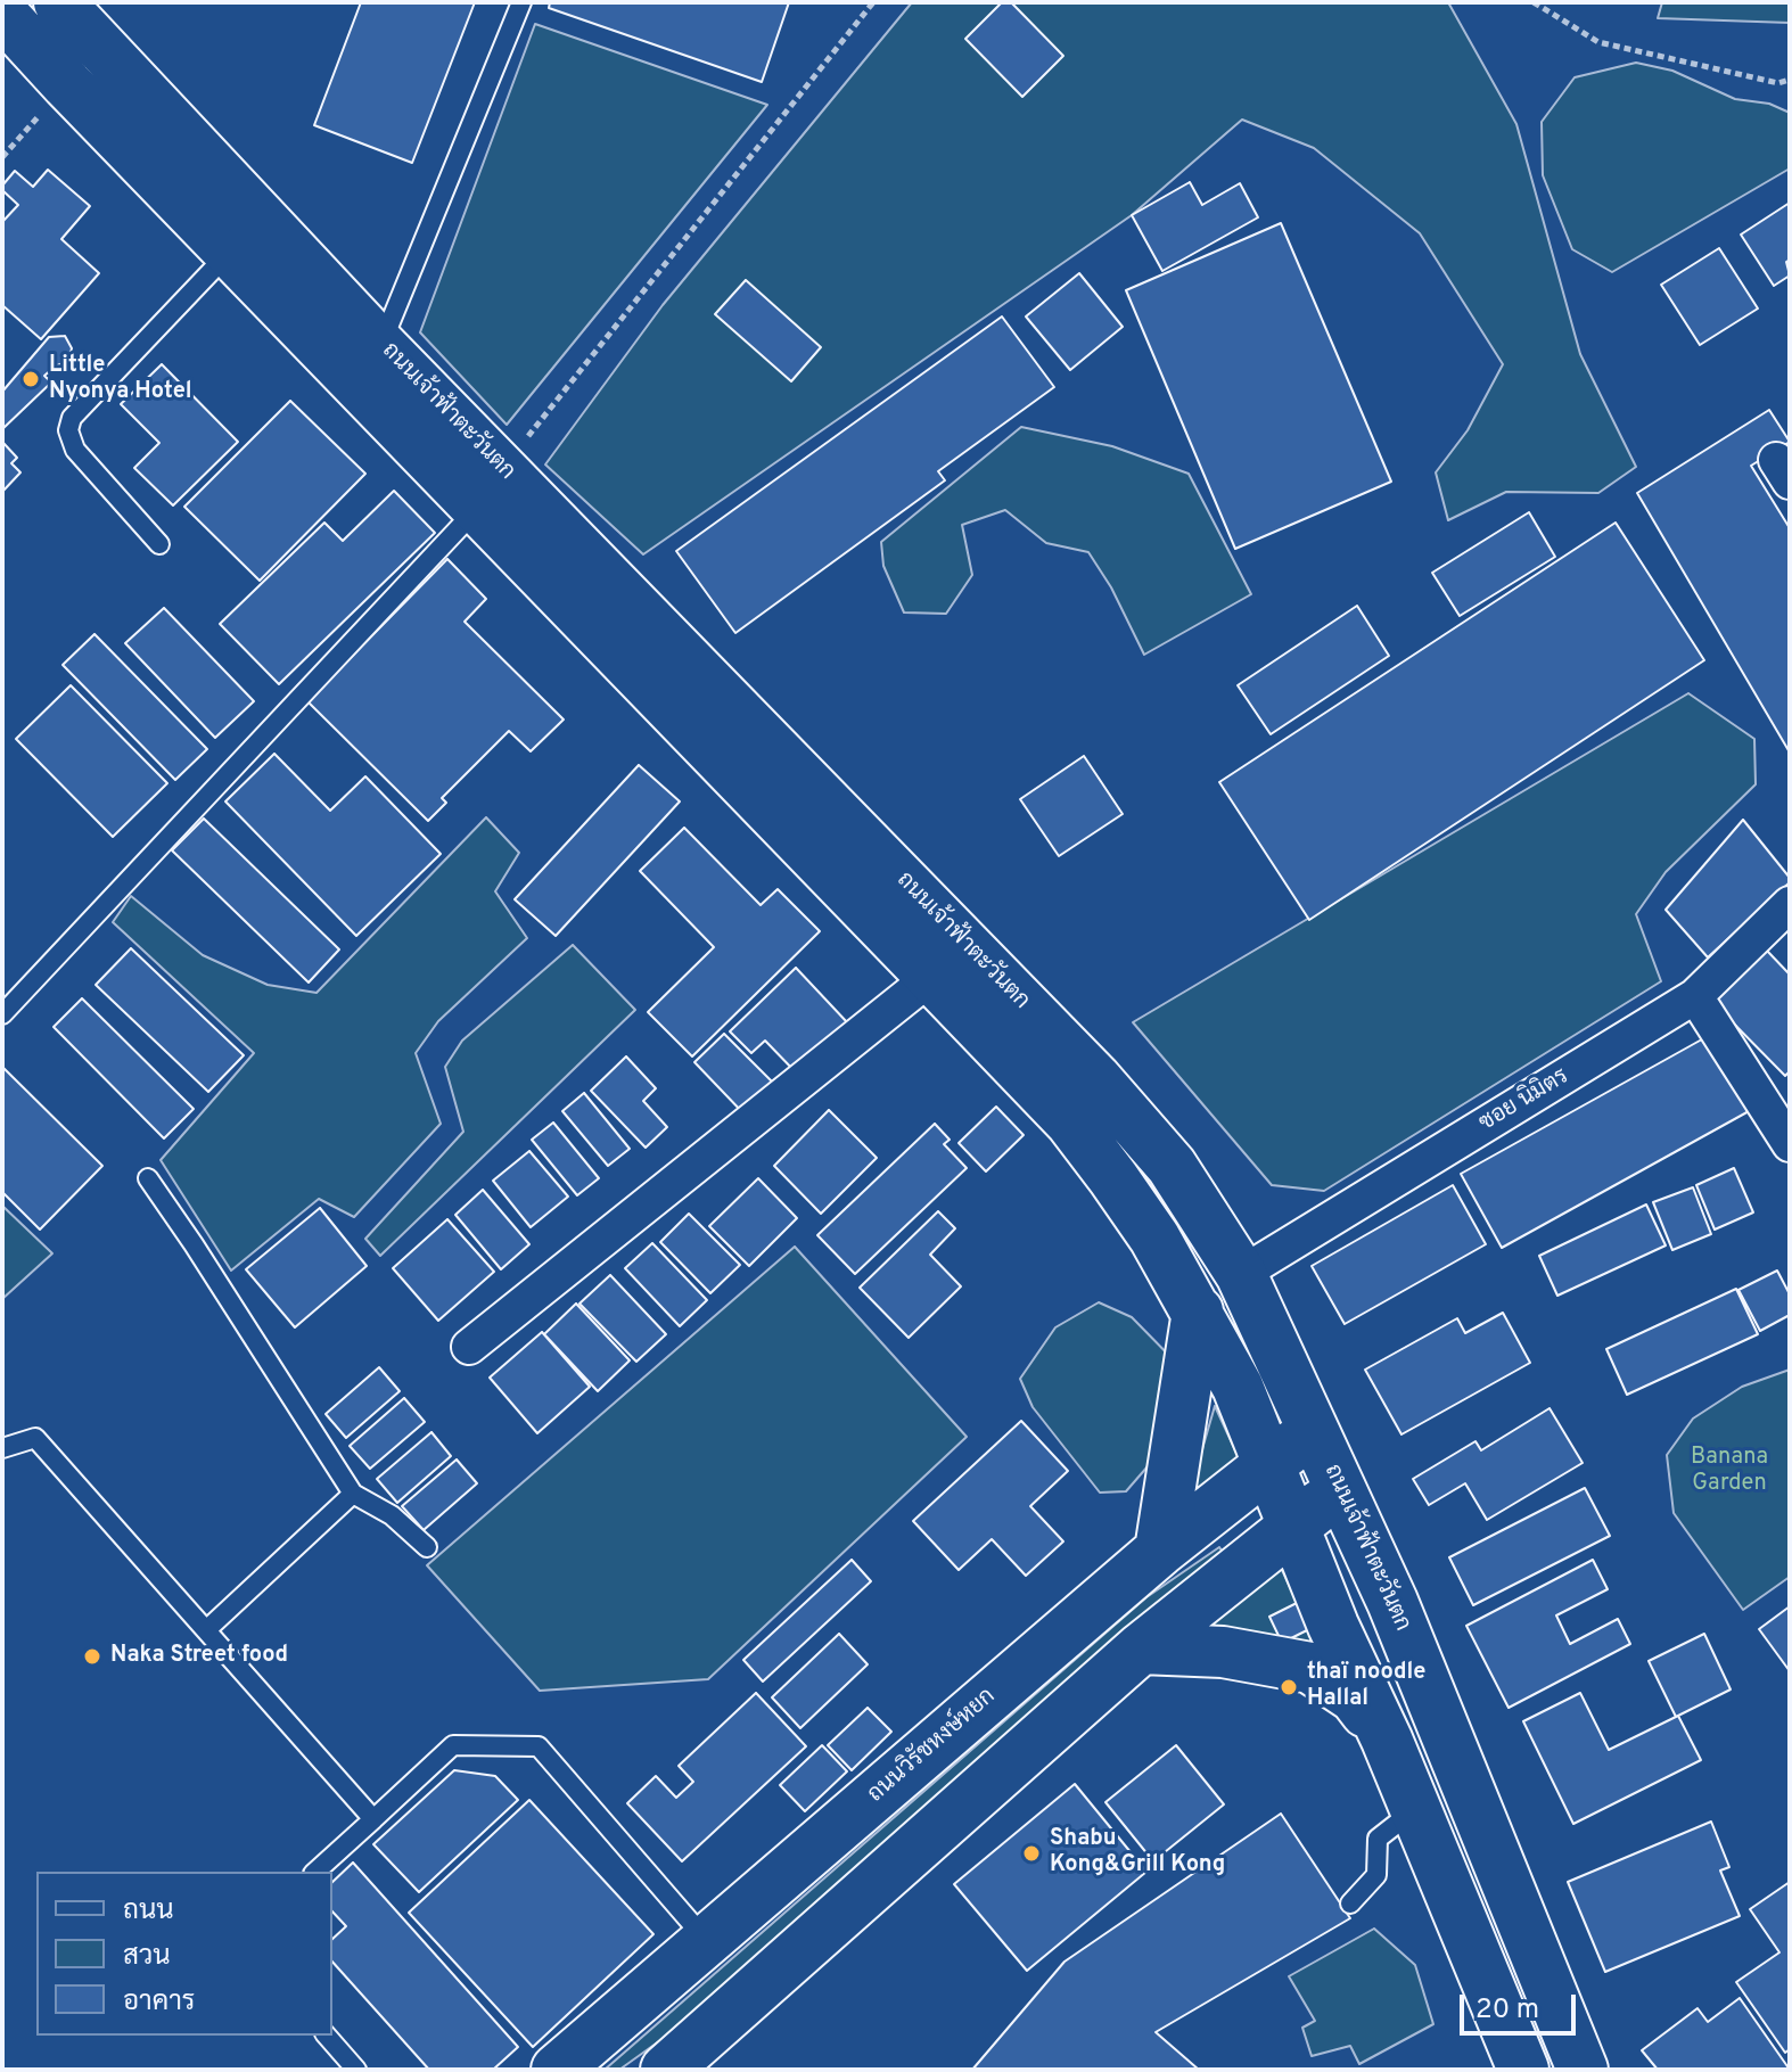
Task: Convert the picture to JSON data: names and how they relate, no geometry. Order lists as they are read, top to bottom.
{
  "streets": {
    "main road": ["ถนนเจ้าฟ้าตะวันตก", "ถนนวิรัชหงษ์หยก"],
    "street": ["ซอย นิมิตร"]
  },
  "crossings": [
    ["ถนนเจ้าฟ้าตะวันตก", "ซอย นิมิตร"],
    ["ถนนเจ้าฟ้าตะวันตก", "ถนนวิรัชหงษ์หยก"]
  ],
  "parks": ["Banana Garden"],
  "places": [
    "Little Nyonya Hotel",
    "Naka Street food",
    "thaï noodle Hallal",
    "Shabu Kong&Grill Kong"
  ],
  "legend": ["ถนน", "สวน", "อาคาร"],
  "scale_bar": "20 m"
}
